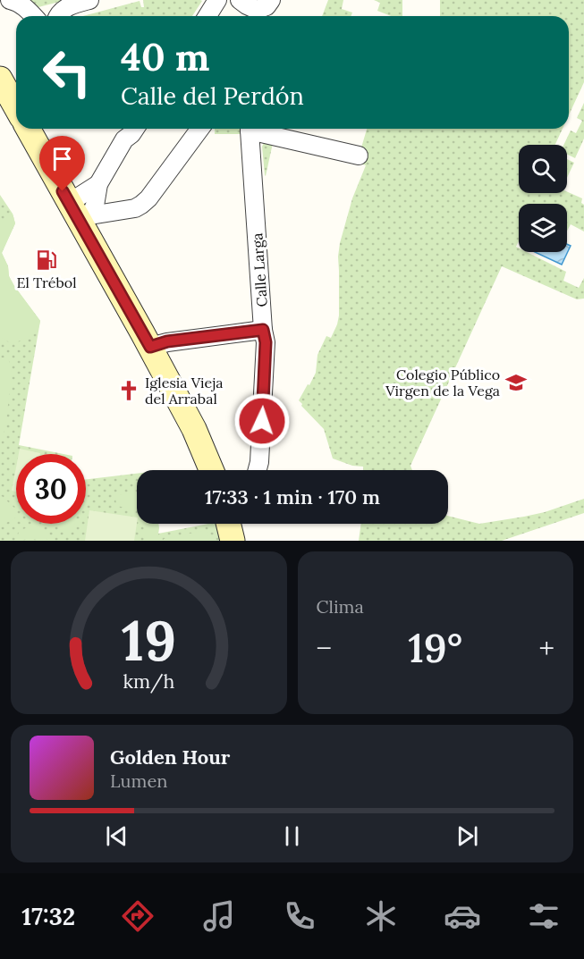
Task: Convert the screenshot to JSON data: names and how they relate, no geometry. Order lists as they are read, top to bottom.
{
  "streets": {
    "street": ["Calle Larga"]
  },
  "places": {
    "fuel station": ["El Trébol"],
    "school or university": ["Colegio Público Virgen de la Vega"],
    "church": ["Iglesia Vieja del Arrabal"]
  },
  "page": {
    "turn": ["40 m", "Calle del Perdón"],
    "limit": "30",
    "trip": "17:33 · 1 min · 170 m",
    "tile": "Clima",
    "heat": ["−", "19°", "+"],
    "song": ["Golden Hour", "Lumen"],
    "tabs": "17:32",
    "gauge": ["19", "km/h"]
  }
}
